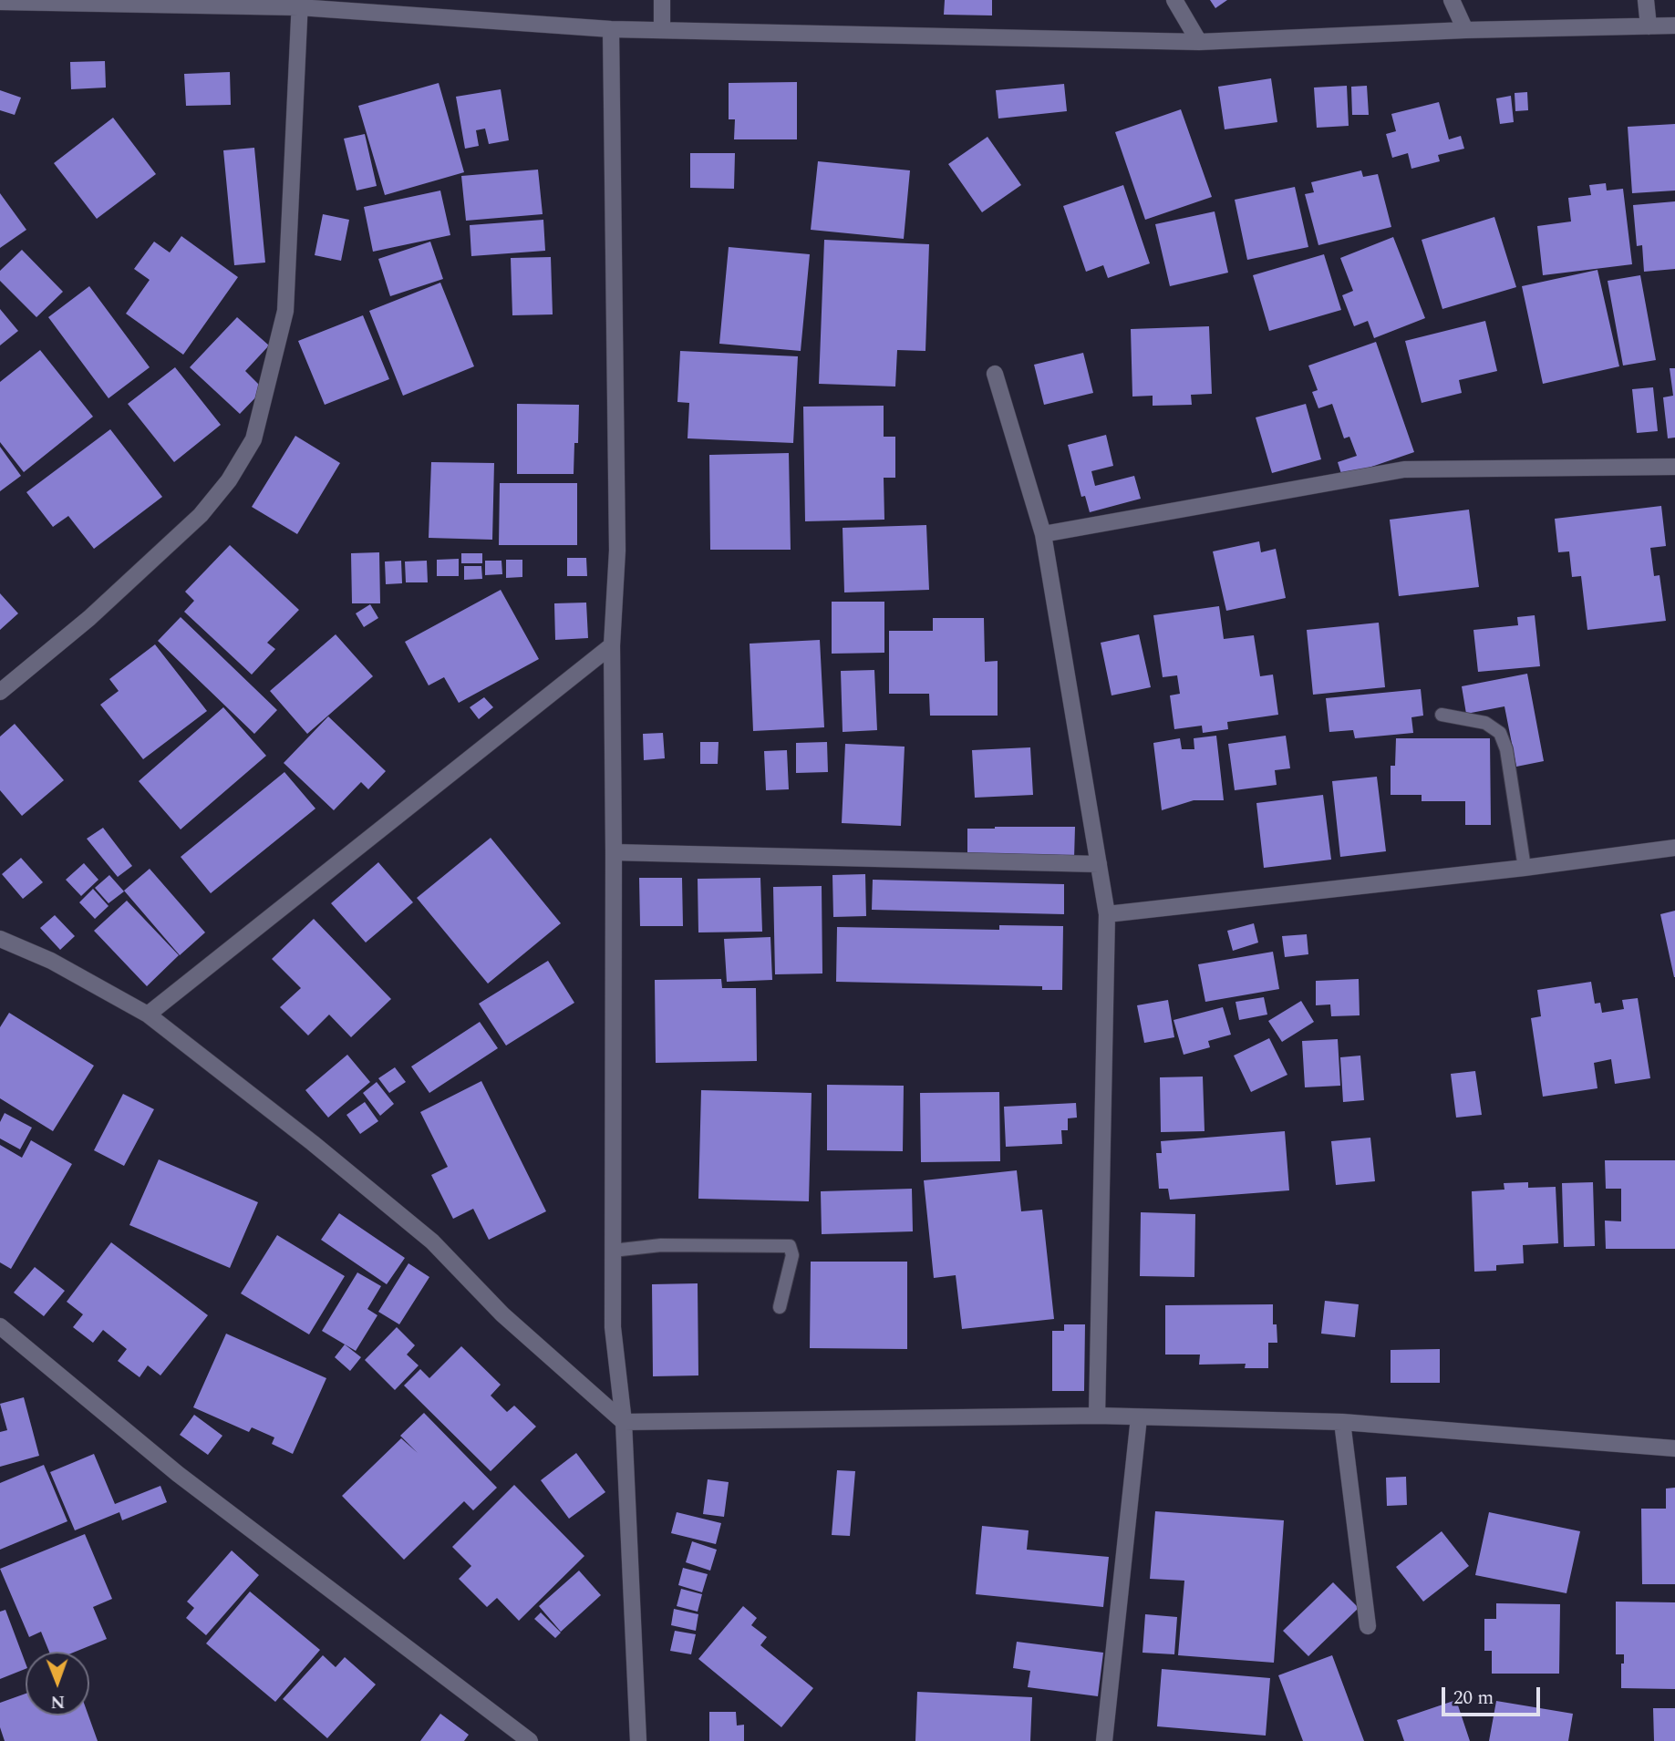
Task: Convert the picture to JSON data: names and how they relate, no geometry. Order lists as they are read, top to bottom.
{
  "scale_bar": "20 m",
  "north": "bottom"
}
